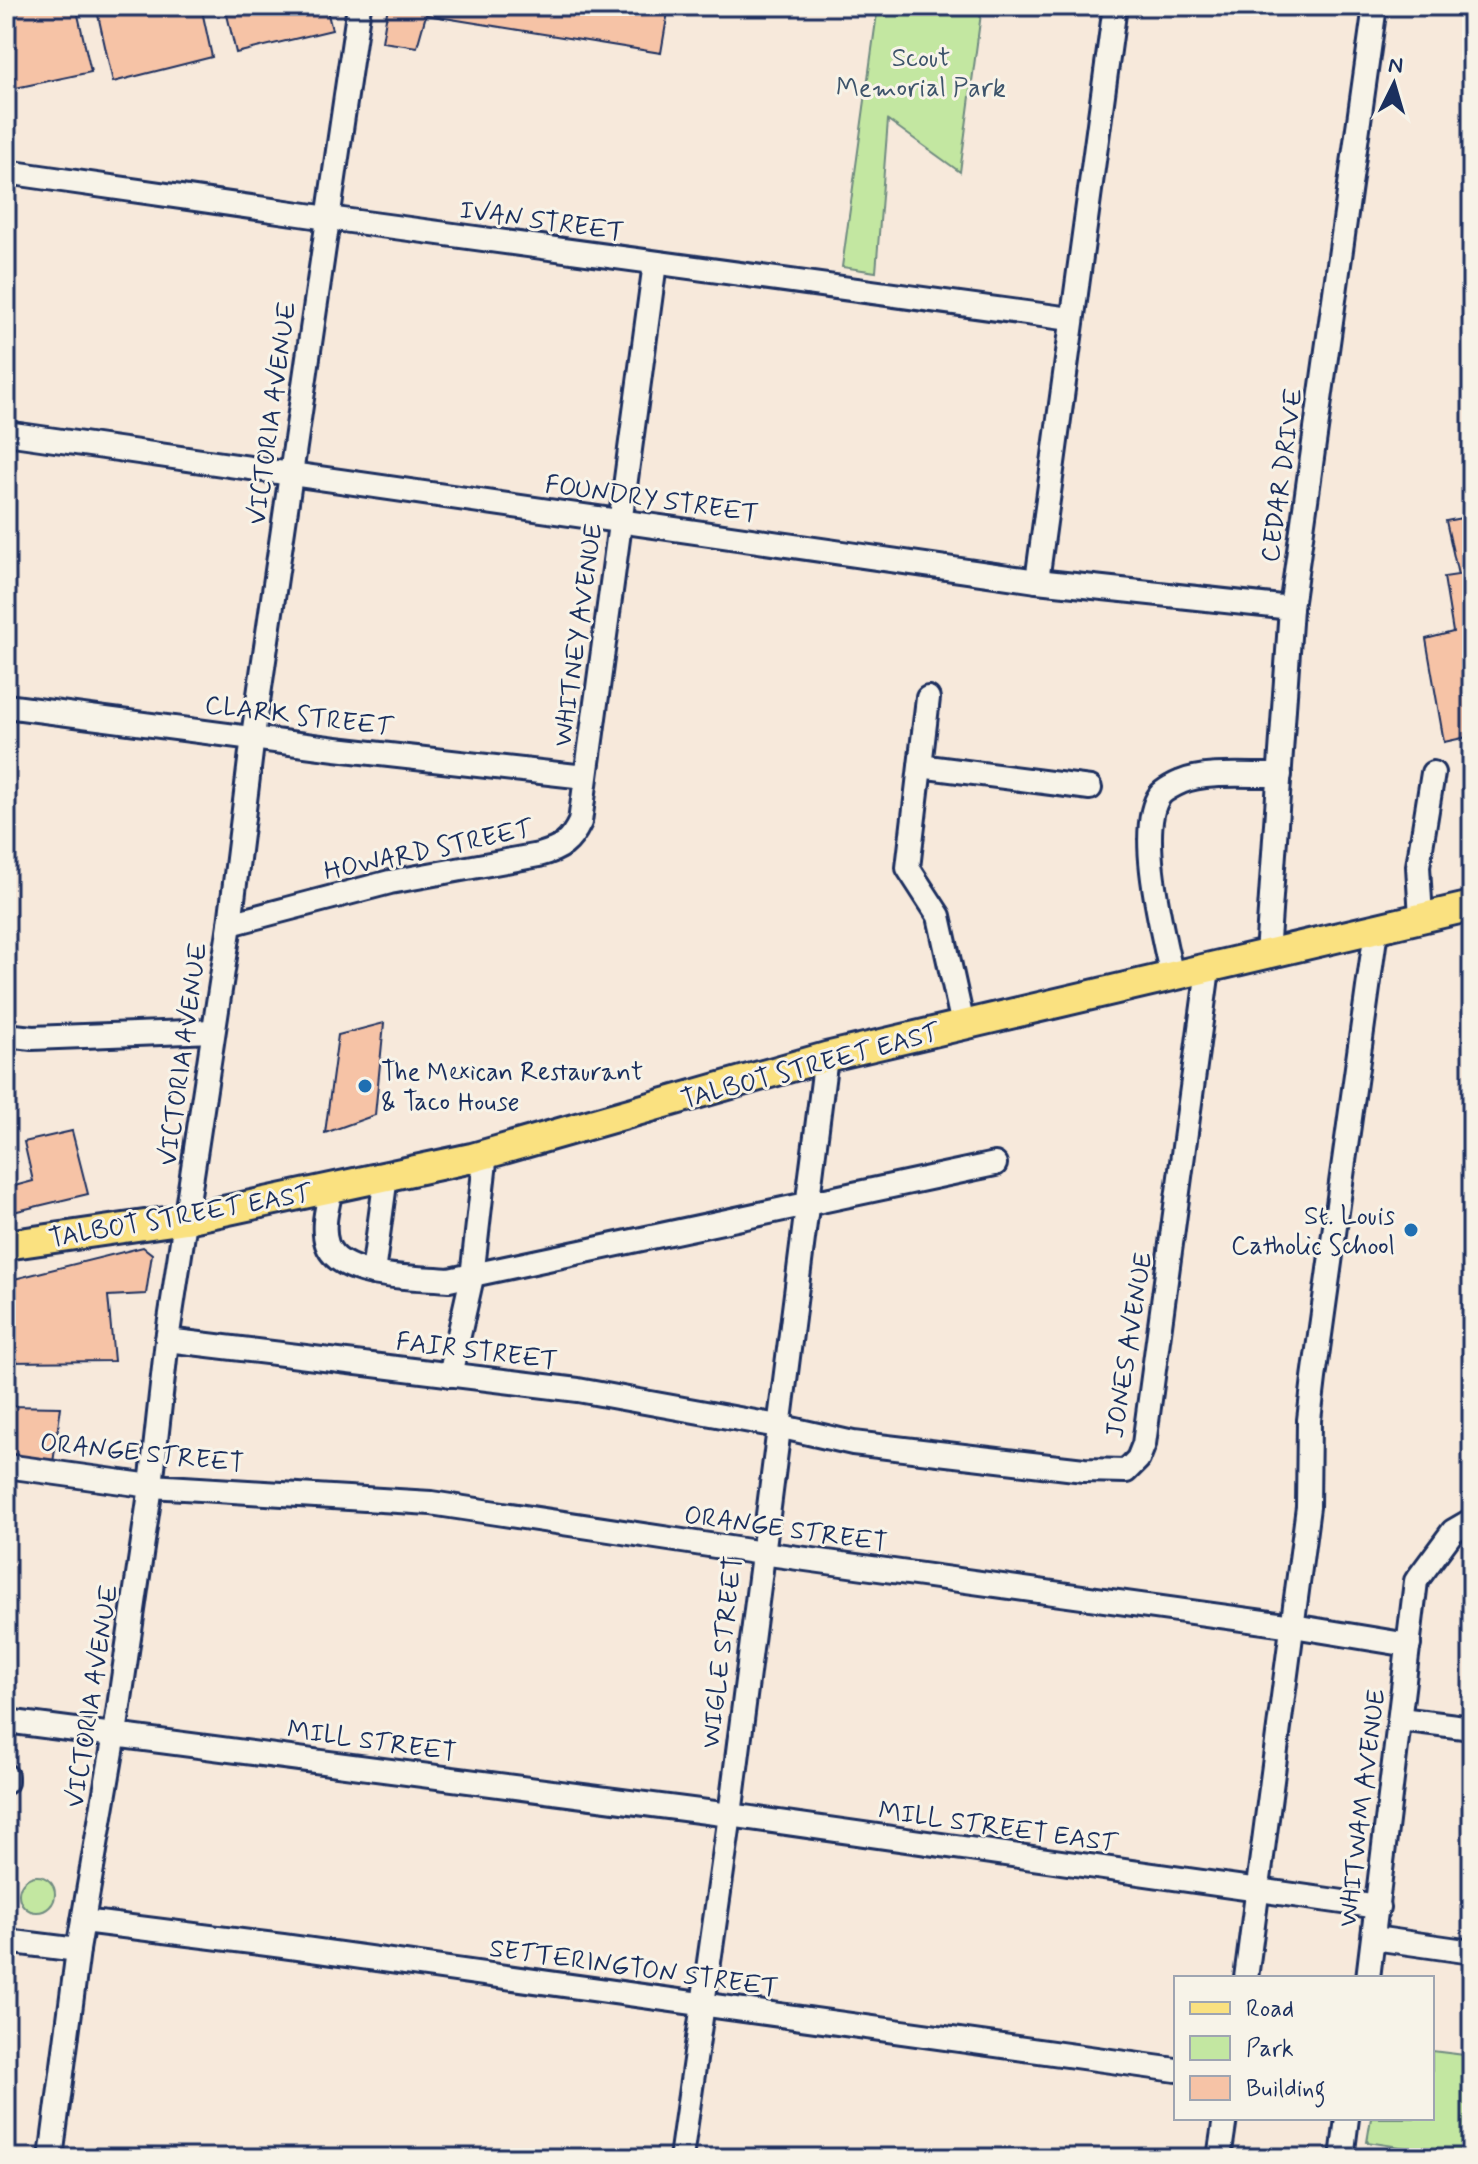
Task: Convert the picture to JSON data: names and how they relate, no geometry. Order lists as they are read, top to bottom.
{
  "streets": {
    "main road": ["TALBOT STREET EAST"],
    "street": [
      "IVAN STREET",
      "VICTORIA AVENUE",
      "CEDAR DRIVE",
      "FOUNDRY STREET",
      "WHITNEY AVENUE",
      "CLARK STREET",
      "HOWARD STREET",
      "JONES AVENUE",
      "FAIR STREET",
      "ORANGE STREET",
      "WIGLE STREET",
      "MILL STREET",
      "WHITWAM AVENUE",
      "MILL STREET EAST",
      "SETTERINGTON STREET"
    ]
  },
  "crossings": [
    ["IVAN STREET", "VICTORIA AVENUE"],
    ["IVAN STREET", "WHITNEY AVENUE"],
    ["VICTORIA AVENUE", "FOUNDRY STREET"],
    ["VICTORIA AVENUE", "CLARK STREET"],
    ["VICTORIA AVENUE", "HOWARD STREET"],
    ["VICTORIA AVENUE", "TALBOT STREET EAST"],
    ["VICTORIA AVENUE", "FAIR STREET"],
    ["VICTORIA AVENUE", "ORANGE STREET"],
    ["VICTORIA AVENUE", "MILL STREET"],
    ["VICTORIA AVENUE", "SETTERINGTON STREET"],
    ["CEDAR DRIVE", "FOUNDRY STREET"],
    ["CEDAR DRIVE", "TALBOT STREET EAST"],
    ["FOUNDRY STREET", "WHITNEY AVENUE"],
    ["WHITNEY AVENUE", "CLARK STREET"],
    ["WHITNEY AVENUE", "HOWARD STREET"],
    ["CLARK STREET", "HOWARD STREET"],
    ["TALBOT STREET EAST", "JONES AVENUE"],
    ["TALBOT STREET EAST", "WIGLE STREET"],
    ["JONES AVENUE", "FAIR STREET"],
    ["JONES AVENUE", "WIGLE STREET"],
    ["FAIR STREET", "WIGLE STREET"],
    ["ORANGE STREET", "WIGLE STREET"],
    ["ORANGE STREET", "WHITWAM AVENUE"],
    ["WIGLE STREET", "MILL STREET"],
    ["WIGLE STREET", "MILL STREET EAST"],
    ["WIGLE STREET", "SETTERINGTON STREET"],
    ["MILL STREET", "MILL STREET EAST"]
  ],
  "parks": ["Scout Memorial Park"],
  "places": ["The Mexican Restaurant & Taco House", "St. Louis Catholic School"],
  "legend": ["Road", "Park", "Building"],
  "north": "top"
}
